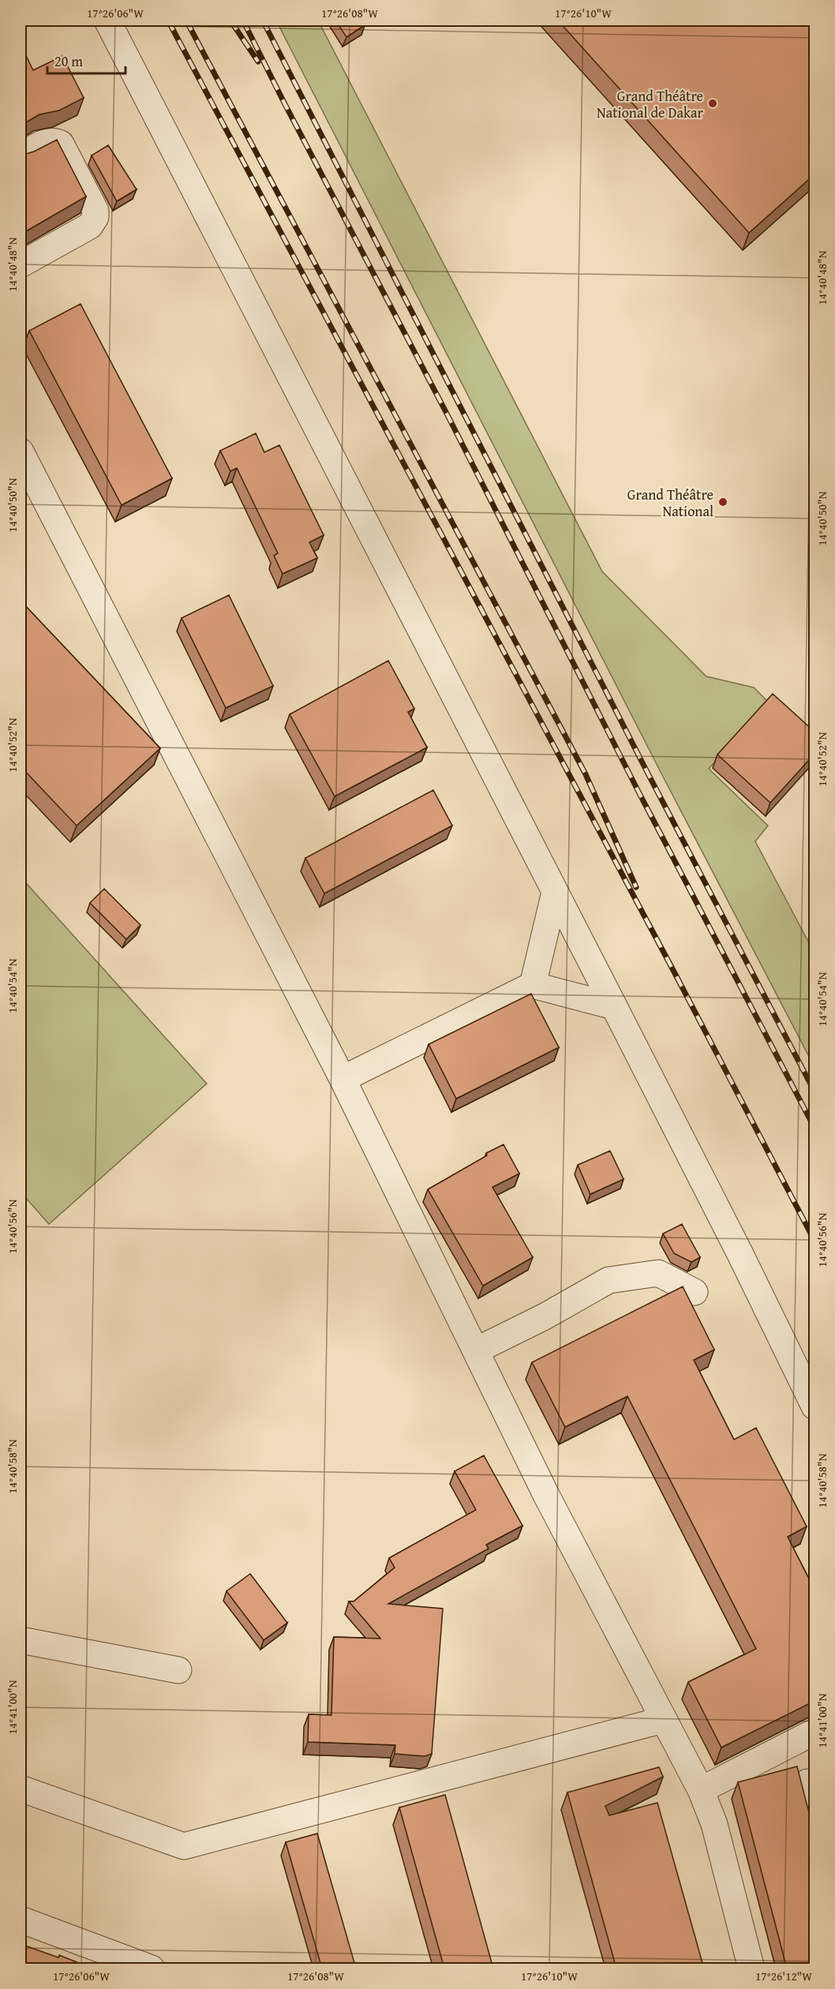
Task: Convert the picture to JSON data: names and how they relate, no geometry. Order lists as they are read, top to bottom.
{
  "places": ["Grand Théâtre National de Dakar", "Grand Théâtre National"],
  "scale_bar": "20 m",
  "coordinates": [
    "17°26'06\"W",
    "17°26'08\"W",
    "17°26'10\"W",
    "14°40'48\"N",
    "14°40'50\"N",
    "14°40'52\"N",
    "14°40'54\"N",
    "14°40'56\"N",
    "14°40'58\"N",
    "14°41'00\"N",
    "17°26'12\"W"
  ]
}
